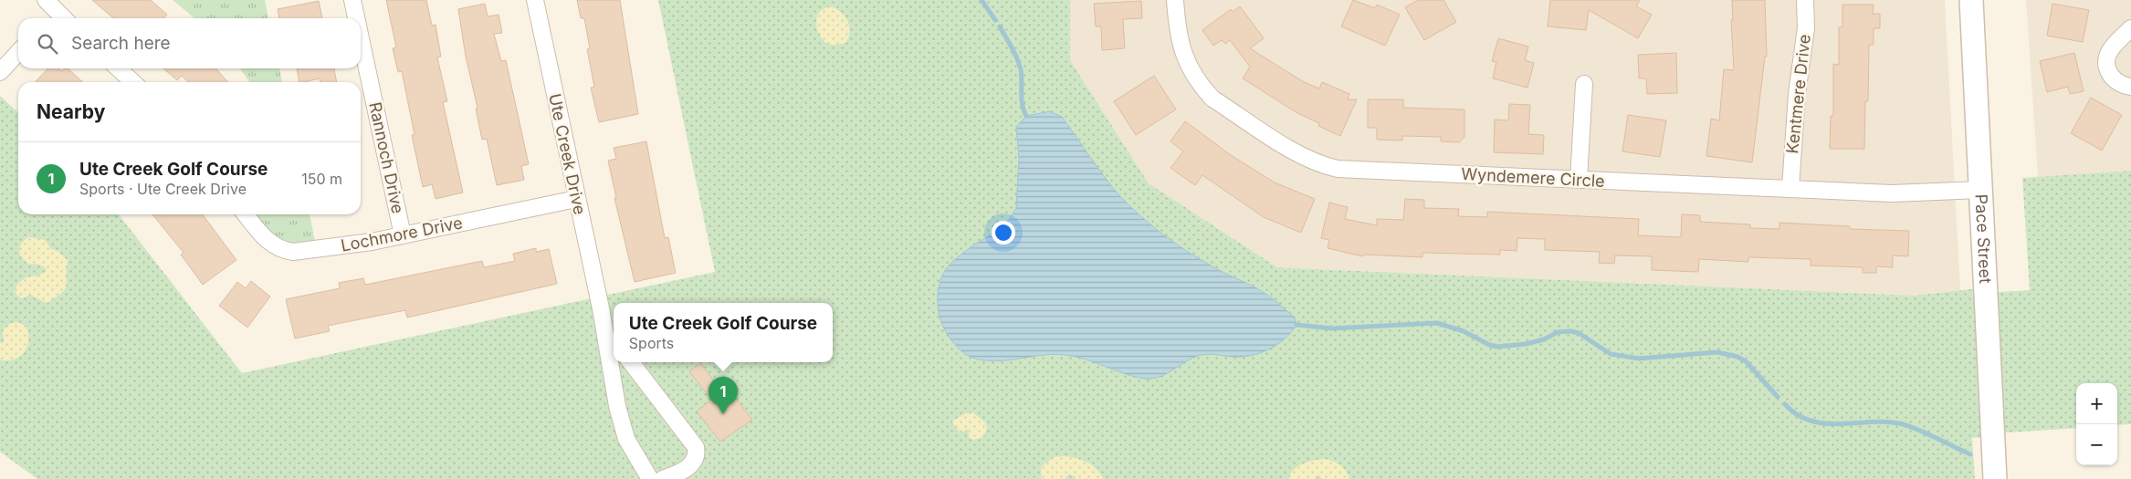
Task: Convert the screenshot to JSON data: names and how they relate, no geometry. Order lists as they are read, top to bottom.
{
  "streets": {
    "main road": ["Pace Street"],
    "street": [
      "Kentmere Drive",
      "Ute Creek Drive",
      "Rannoch Drive",
      "Wyndemere Circle",
      "Lochmore Drive"
    ]
  },
  "crossings": [
    ["Kentmere Drive", "Wyndemere Circle"],
    ["Ute Creek Drive", "Lochmore Drive"],
    ["Rannoch Drive", "Lochmore Drive"],
    ["Wyndemere Circle", "Pace Street"]
  ],
  "page": {
    "search": "Search here",
    "heading": "Nearby",
    "list": [
      {
        "mark": "1",
        "name": "Ute Creek Golf Course",
        "note": "Sports · Ute Creek Drive",
        "value": "150 m"
      }
    ],
    "popup": ["Ute Creek Golf Course", "Sports"],
    "pins": "1",
    "map_buttons": ["+", "−"]
  }
}
